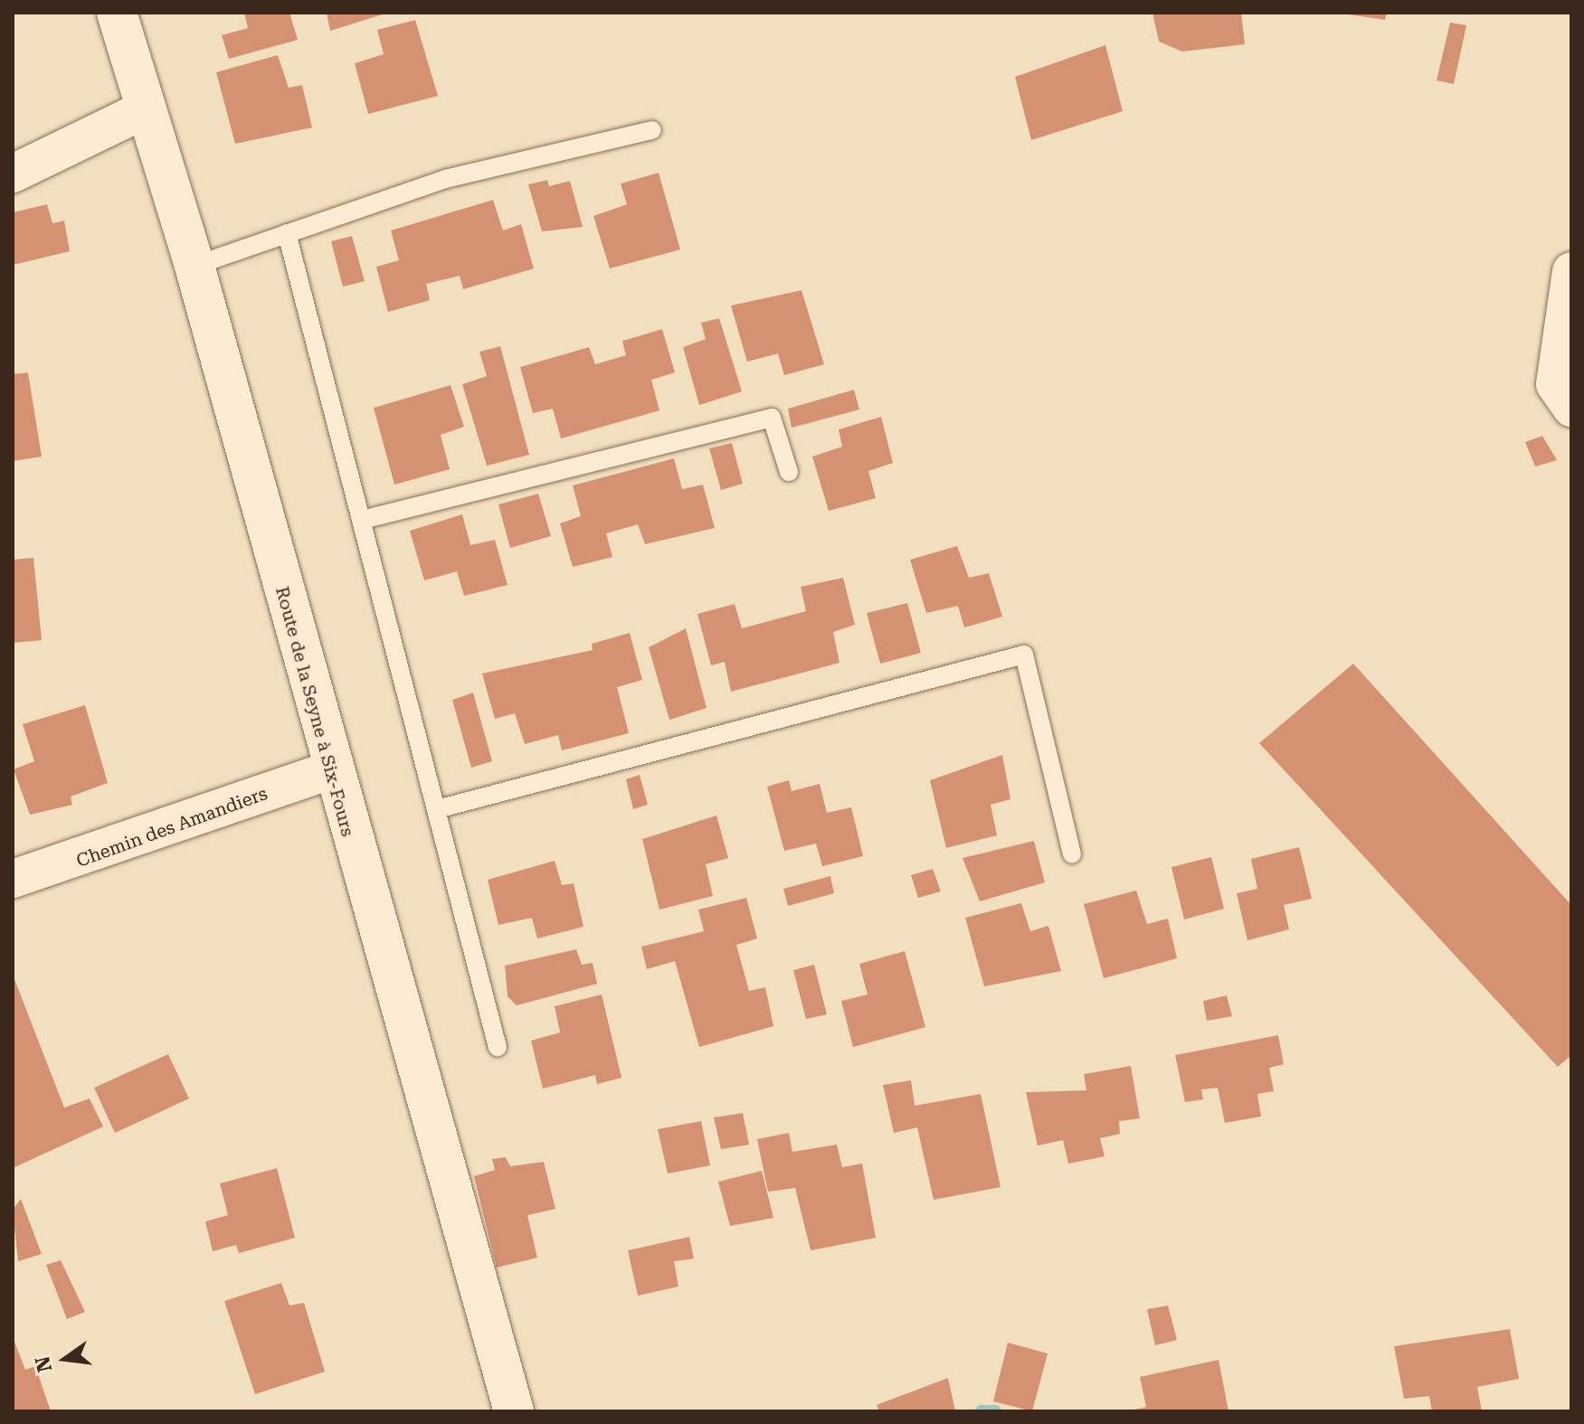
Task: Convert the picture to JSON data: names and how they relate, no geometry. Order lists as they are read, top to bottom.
{
  "streets": {
    "street": ["Route de la Seyne à Six-Fours", "Chemin des Amandiers"]
  },
  "crossings": [
    ["Route de la Seyne à Six-Fours", "Chemin des Amandiers"]
  ],
  "north": "left"
}
